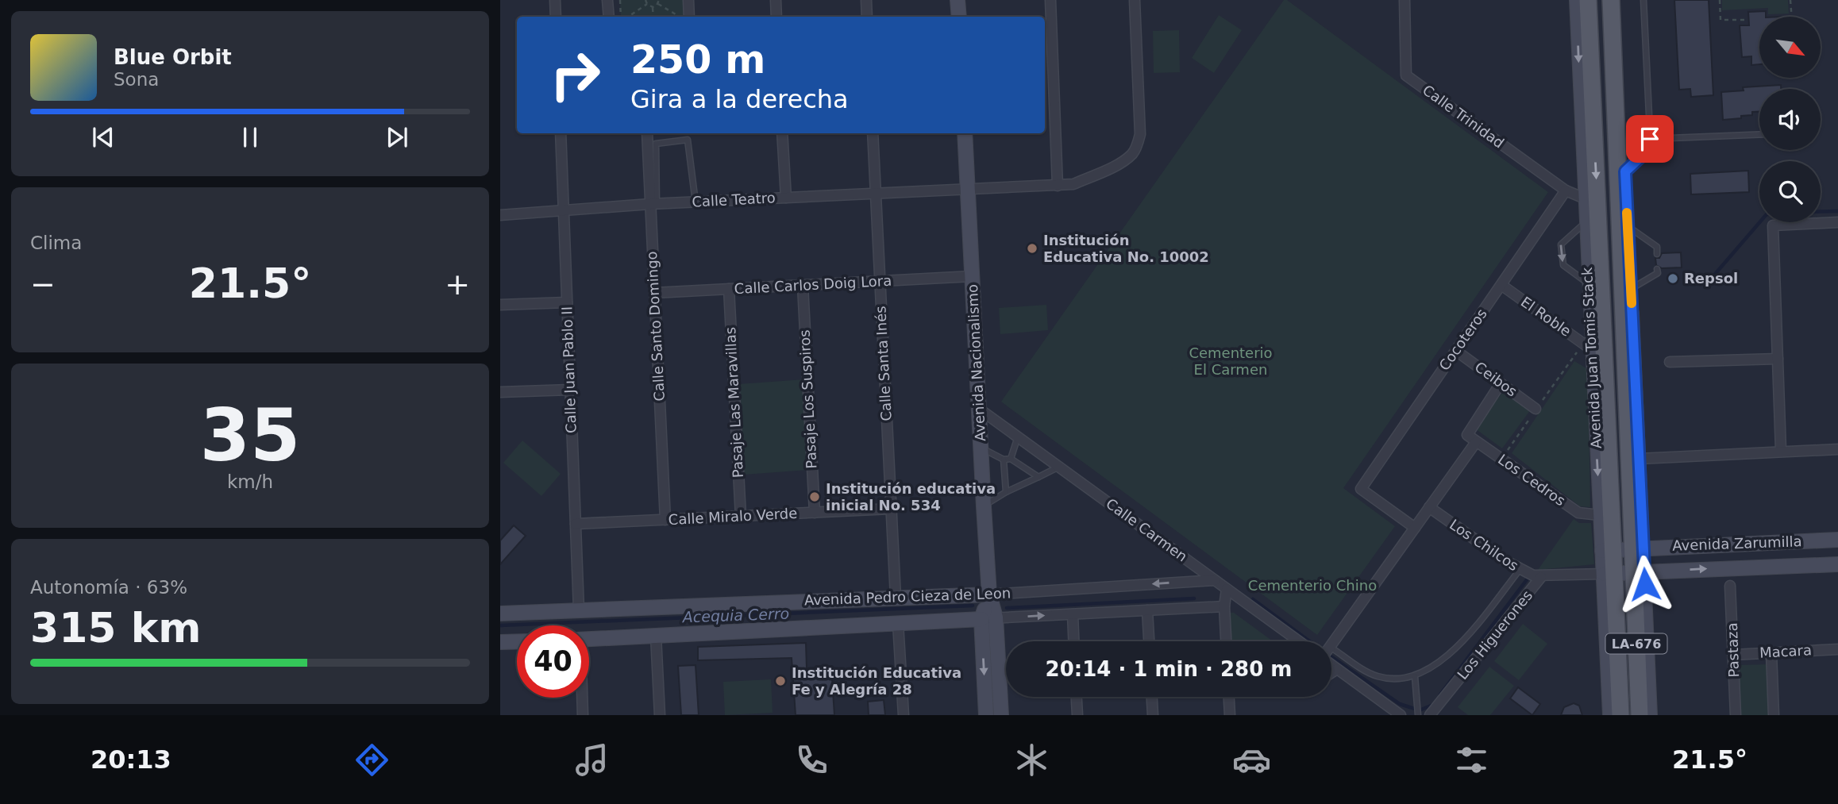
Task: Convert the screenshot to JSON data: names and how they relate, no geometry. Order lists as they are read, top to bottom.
{
  "streets": {
    "main road": ["Avenida Juan Tomis Stack", "LA-676"],
    "street": [
      "Calle Trinidad",
      "Calle Teatro",
      "Calle Carlos Doig Lora",
      "El Roble",
      "Calle Santo Domingo",
      "Cocoteros",
      "Avenida Nacionalismo",
      "Calle Santa Inés",
      "Calle Juan Pablo II",
      "Ceibos",
      "Pasaje Los Suspiros",
      "Pasaje Las Maravillas",
      "Los Cedros",
      "Calle Miralo Verde",
      "Calle Carmen",
      "Avenida Zarumilla",
      "Los Chilcos",
      "Avenida Pedro Cieza de Leon",
      "Los Higuerones",
      "Pastaza",
      "Macara"
    ]
  },
  "crossings": [
    ["Calle Trinidad", "Cocoteros"],
    ["Calle Trinidad", "Avenida Juan Tomis Stack"],
    ["Calle Teatro", "Calle Santo Domingo"],
    ["Calle Teatro", "Avenida Nacionalismo"],
    ["Calle Teatro", "Calle Santa Inés"],
    ["Calle Teatro", "Calle Juan Pablo II"],
    ["Calle Carlos Doig Lora", "Calle Santo Domingo"],
    ["Calle Carlos Doig Lora", "Avenida Nacionalismo"],
    ["Calle Carlos Doig Lora", "Calle Santa Inés"],
    ["Calle Carlos Doig Lora", "Pasaje Los Suspiros"],
    ["Calle Carlos Doig Lora", "Pasaje Las Maravillas"],
    ["El Roble", "Cocoteros"],
    ["El Roble", "Avenida Juan Tomis Stack"],
    ["Calle Santo Domingo", "Calle Miralo Verde"],
    ["Cocoteros", "Ceibos"],
    ["Avenida Juan Tomis Stack", "Los Cedros"],
    ["Avenida Juan Tomis Stack", "Avenida Zarumilla"],
    ["Avenida Juan Tomis Stack", "Los Higuerones"],
    ["Avenida Nacionalismo", "Calle Carmen"],
    ["Avenida Nacionalismo", "Avenida Pedro Cieza de Leon"],
    ["Calle Santa Inés", "Calle Miralo Verde"],
    ["Calle Santa Inés", "Avenida Pedro Cieza de Leon"],
    ["Calle Juan Pablo II", "Calle Miralo Verde"],
    ["Calle Juan Pablo II", "Avenida Pedro Cieza de Leon"],
    ["Ceibos", "Los Cedros"],
    ["Pasaje Los Suspiros", "Calle Miralo Verde"],
    ["Pasaje Las Maravillas", "Calle Miralo Verde"],
    ["Calle Carmen", "Avenida Pedro Cieza de Leon"],
    ["Avenida Zarumilla", "Los Higuerones"],
    ["Avenida Zarumilla", "LA-676"],
    ["Los Chilcos", "Los Higuerones"],
    ["Pastaza", "Macara"]
  ],
  "water": ["Acequia Cerro"],
  "parks": ["Cementerio El Carmen", "Cementerio Chino"],
  "places": [
    "Institución Educativa No. 10002",
    "Repsol",
    "Institución educativa inicial No. 534",
    "Institución Educativa Fe y Alegría 28"
  ],
  "north": "bottom right",
  "page": {
    "turn": ["250 m", "Gira a la derecha"],
    "song": ["Blue Orbit", "Sona"],
    "tile": [
      "Clima",
      ["35", "km/h"],
      ["Autonomía · 63%", "315 km"]
    ],
    "heat": ["−", "21.5°", "+"],
    "limit": "40",
    "trip": "20:14 · 1 min · 280 m",
    "tabs": ["20:13", "21.5°"]
  }
}
